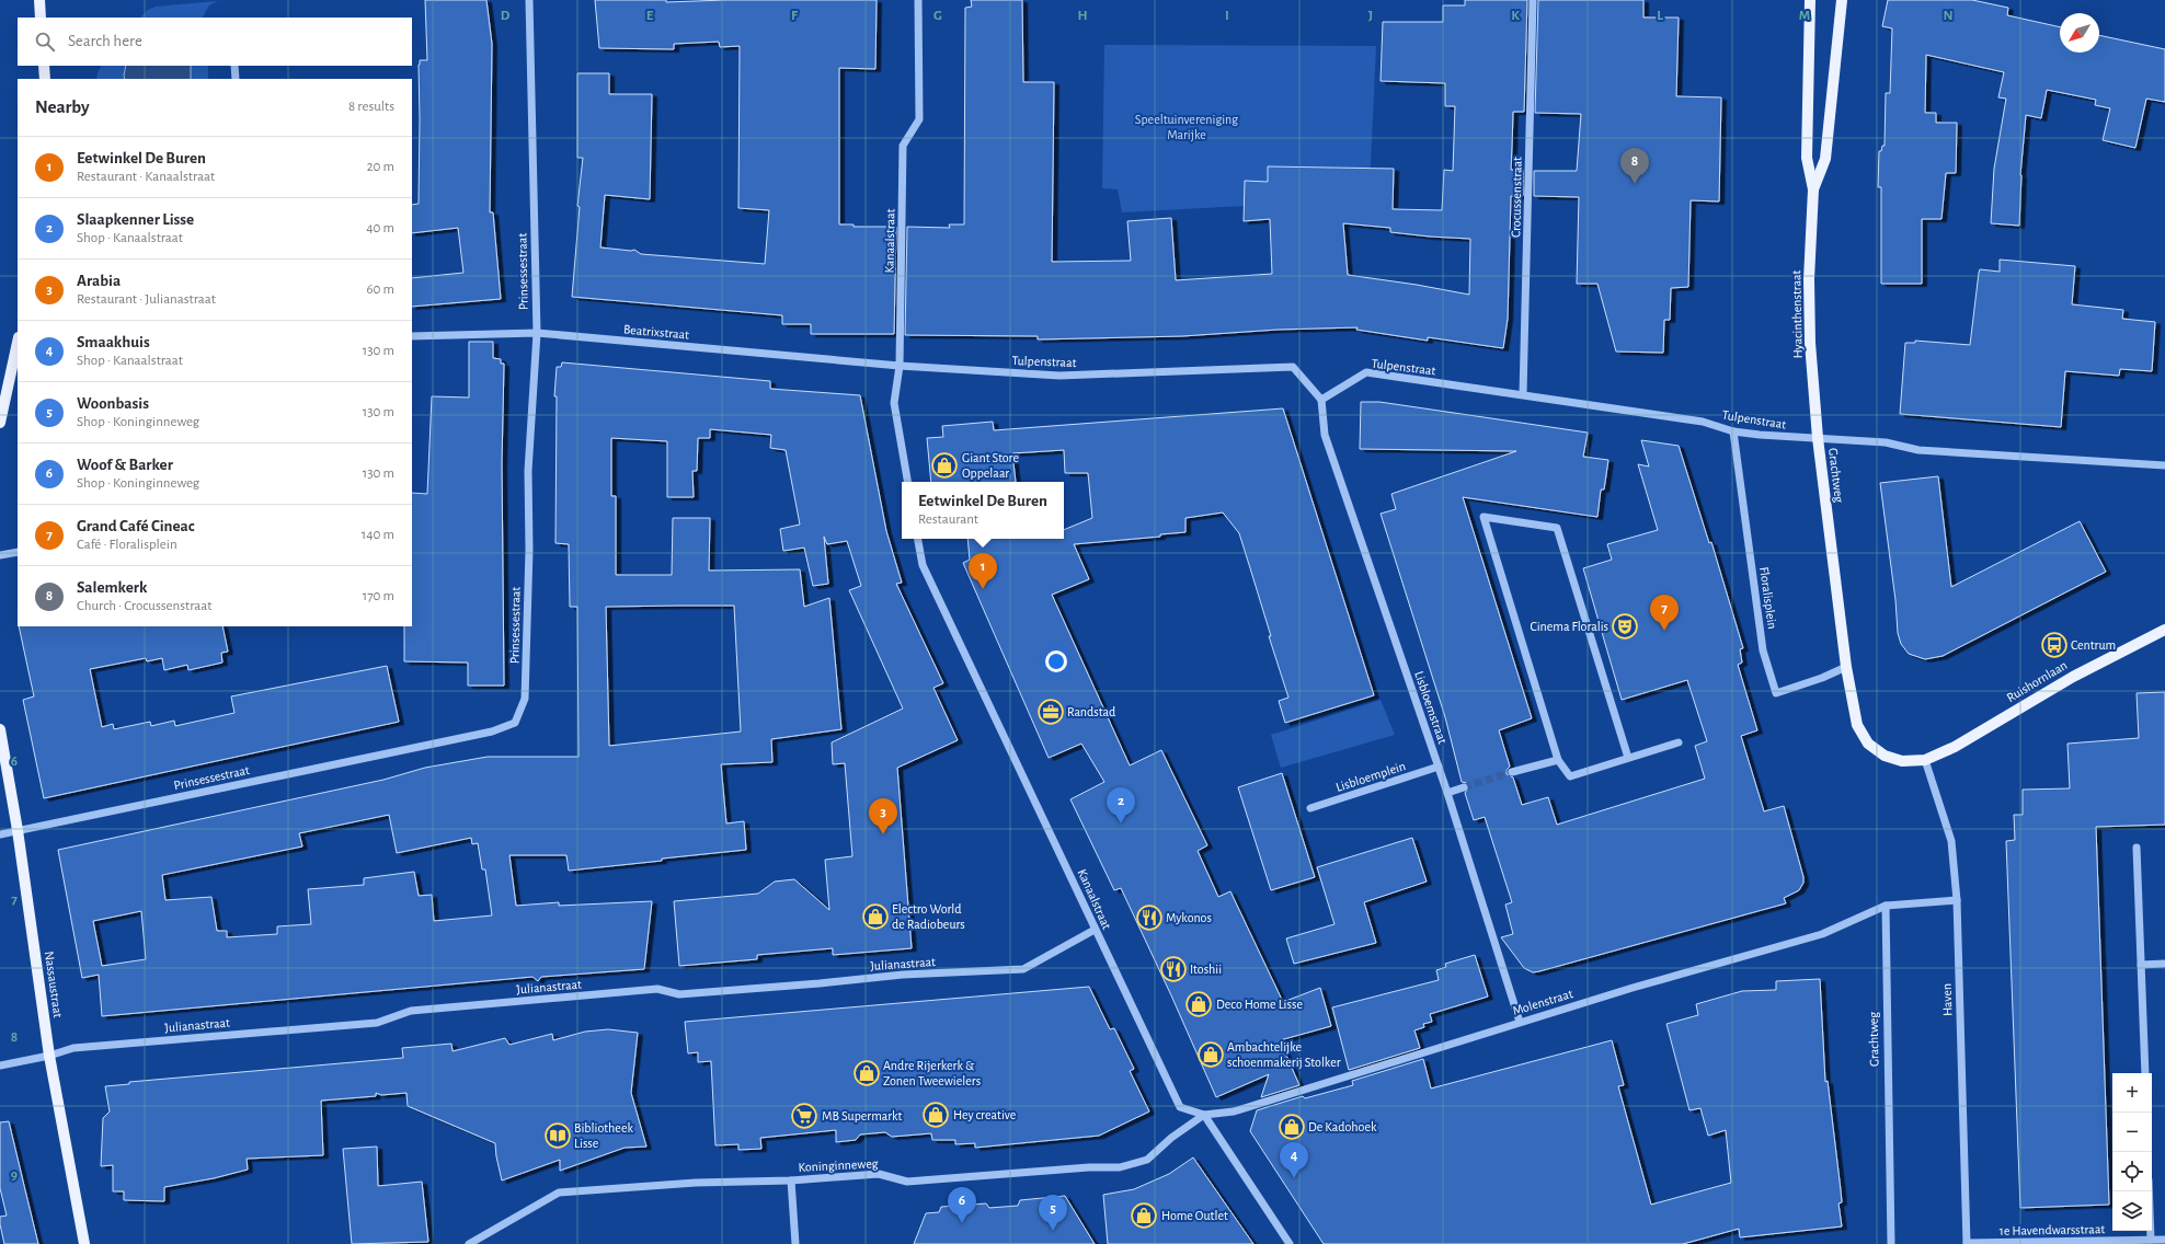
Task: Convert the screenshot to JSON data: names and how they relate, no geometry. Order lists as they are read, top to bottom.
{
  "streets": {
    "main road": [
      "Hyacinthenstraat",
      "Grachtweg",
      "Ruishornlaan",
      "Nassaustraat"
    ],
    "street": [
      "Crocussenstraat",
      "Kanaalstraat",
      "Prinsessestraat",
      "Beatrixstraat",
      "Tulpenstraat",
      "Floralisplein",
      "Lisbloemstraat",
      "Lisbloemplein",
      "Julianastraat",
      "Haven",
      "Molenstraat",
      "Koninginneweg",
      "1e Havendwarsstraat"
    ]
  },
  "crossings": [
    ["Crocussenstraat", "Tulpenstraat"],
    ["Kanaalstraat", "Beatrixstraat"],
    ["Kanaalstraat", "Tulpenstraat"],
    ["Kanaalstraat", "Julianastraat"],
    ["Kanaalstraat", "Molenstraat"],
    ["Kanaalstraat", "Koninginneweg"],
    ["Prinsessestraat", "Beatrixstraat"],
    ["Prinsessestraat", "Nassaustraat"],
    ["Hyacinthenstraat", "Tulpenstraat"],
    ["Hyacinthenstraat", "Grachtweg"],
    ["Beatrixstraat", "Tulpenstraat"],
    ["Tulpenstraat", "Grachtweg"],
    ["Tulpenstraat", "Floralisplein"],
    ["Tulpenstraat", "Lisbloemstraat"],
    ["Grachtweg", "Floralisplein"],
    ["Grachtweg", "Ruishornlaan"],
    ["Grachtweg", "Haven"],
    ["Grachtweg", "Molenstraat"],
    ["Ruishornlaan", "Haven"],
    ["Lisbloemstraat", "Lisbloemplein"],
    ["Lisbloemstraat", "Molenstraat"],
    ["Julianastraat", "Nassaustraat"],
    ["Haven", "1e Havendwarsstraat"],
    ["Molenstraat", "Koninginneweg"]
  ],
  "parks": ["Speeltuinvereniging Marijke"],
  "places": {
    "shop": [
      "Giant Store Oppelaar",
      "Electro World de Radiobeurs",
      "Deco Home Lisse",
      "Ambachtelijke schoenmakerij Stolker",
      "Andre Rijerkerk & Zonen Tweewielers",
      "Hey creative",
      "De Kadohoek",
      "Home Outlet"
    ],
    "theatre": ["Cinema Floralis"],
    "bus stop": ["Centrum"],
    "office": ["Randstad"],
    "restaurant": ["Mykonos", "Itoshii"],
    "supermarket": ["MB Supermarkt"],
    "library": ["Bibliotheek Lisse"]
  },
  "north": "bottom left",
  "page": {
    "search": "Search here",
    "heading": ["Nearby", "8 results"],
    "list": [
      {
        "mark": "1",
        "name": "Eetwinkel De Buren",
        "note": "Restaurant · Kanaalstraat",
        "value": "20 m"
      },
      {
        "mark": "2",
        "name": "Slaapkenner Lisse",
        "note": "Shop · Kanaalstraat",
        "value": "40 m"
      },
      {
        "mark": "3",
        "name": "Arabia",
        "note": "Restaurant · Julianastraat",
        "value": "60 m"
      },
      {
        "mark": "4",
        "name": "Smaakhuis",
        "note": "Shop · Kanaalstraat",
        "value": "130 m"
      },
      {
        "mark": "5",
        "name": "Woonbasis",
        "note": "Shop · Koninginneweg",
        "value": "130 m"
      },
      {
        "mark": "6",
        "name": "Woof & Barker",
        "note": "Shop · Koninginneweg",
        "value": "130 m"
      },
      {
        "mark": "7",
        "name": "Grand Café Cineac",
        "note": "Café · Floralisplein",
        "value": "140 m"
      },
      {
        "mark": "8",
        "name": "Salemkerk",
        "note": "Church · Crocussenstraat",
        "value": "170 m"
      }
    ],
    "pins": [
      "8",
      "1",
      "7",
      "2",
      "3",
      "4",
      "6",
      "5"
    ],
    "popup": ["Eetwinkel De Buren", "Restaurant"],
    "map_buttons": ["+", "−"]
  },
  "grid": {
    "columns": [
      "D",
      "E",
      "F",
      "G",
      "H",
      "I",
      "J",
      "K",
      "L",
      "M",
      "N"
    ],
    "rows": [
      "6",
      "7",
      "8",
      "9"
    ]
  }
}
